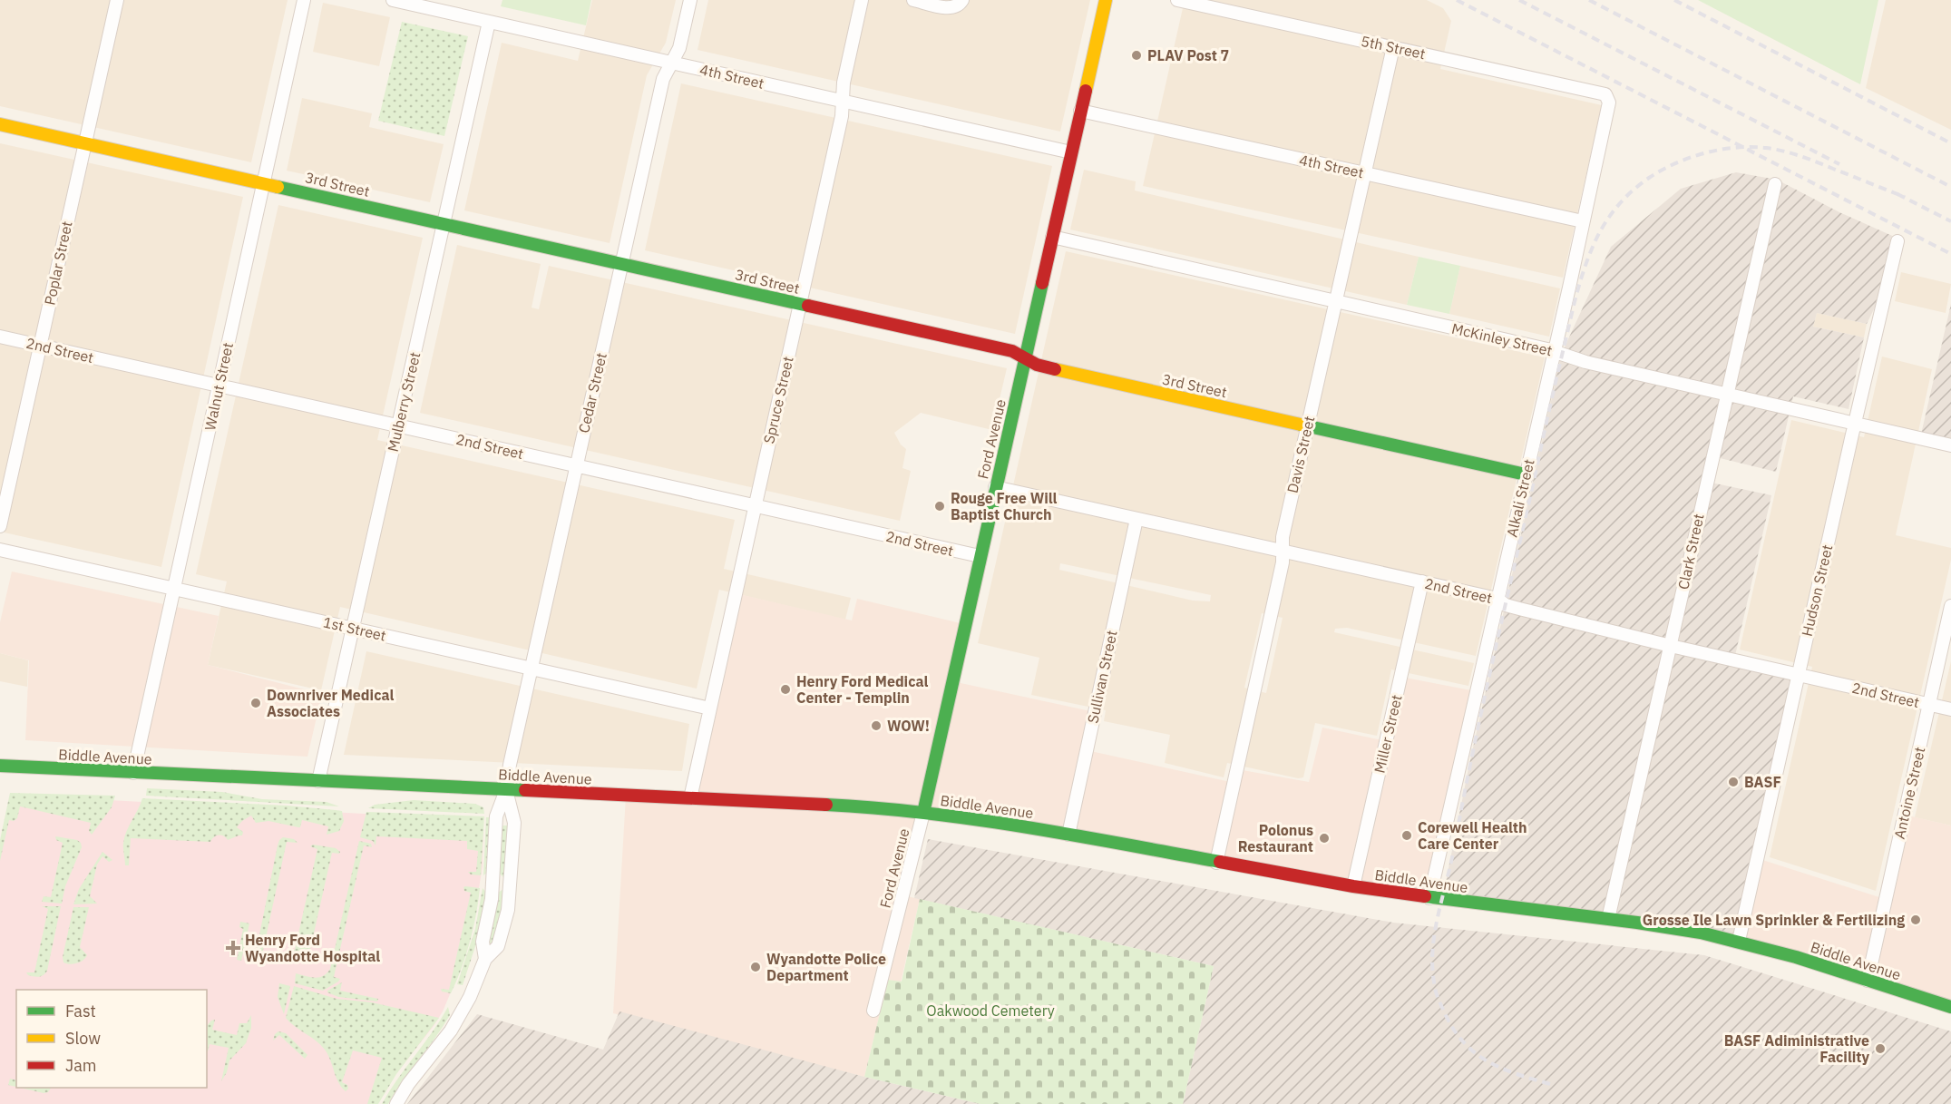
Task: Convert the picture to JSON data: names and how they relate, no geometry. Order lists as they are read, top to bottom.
{
  "streets": {
    "main road": ["3rd Street", "Ford Avenue", "Biddle Avenue"],
    "street": [
      "5th Street",
      "4th Street",
      "Poplar Street",
      "McKinley Street",
      "2nd Street",
      "Walnut Street",
      "Cedar Street",
      "Spruce Street",
      "Mulberry Street",
      "Davis Street",
      "Alkali Street",
      "Clark Street",
      "Hudson Street",
      "1st Street",
      "Sullivan Street",
      "Miller Street",
      "Antoine Street"
    ]
  },
  "crossings": [
    ["5th Street", "Davis Street"],
    ["5th Street", "Alkali Street"],
    ["4th Street", "Cedar Street"],
    ["4th Street", "Spruce Street"],
    ["4th Street", "Mulberry Street"],
    ["4th Street", "Ford Avenue"],
    ["4th Street", "Davis Street"],
    ["4th Street", "Alkali Street"],
    ["3rd Street", "Poplar Street"],
    ["3rd Street", "Walnut Street"],
    ["3rd Street", "Cedar Street"],
    ["3rd Street", "Spruce Street"],
    ["3rd Street", "Mulberry Street"],
    ["3rd Street", "Ford Avenue"],
    ["3rd Street", "Davis Street"],
    ["3rd Street", "Alkali Street"],
    ["Poplar Street", "2nd Street"],
    ["McKinley Street", "Ford Avenue"],
    ["McKinley Street", "Davis Street"],
    ["McKinley Street", "Alkali Street"],
    ["McKinley Street", "Clark Street"],
    ["McKinley Street", "Hudson Street"],
    ["2nd Street", "Walnut Street"],
    ["2nd Street", "Cedar Street"],
    ["2nd Street", "Spruce Street"],
    ["2nd Street", "Mulberry Street"],
    ["2nd Street", "Ford Avenue"],
    ["2nd Street", "Davis Street"],
    ["2nd Street", "Alkali Street"],
    ["2nd Street", "Clark Street"],
    ["2nd Street", "Hudson Street"],
    ["2nd Street", "Sullivan Street"],
    ["2nd Street", "Miller Street"],
    ["2nd Street", "Antoine Street"],
    ["Walnut Street", "1st Street"],
    ["Walnut Street", "Biddle Avenue"],
    ["Cedar Street", "1st Street"],
    ["Cedar Street", "Biddle Avenue"],
    ["Spruce Street", "1st Street"],
    ["Spruce Street", "Biddle Avenue"],
    ["Mulberry Street", "1st Street"],
    ["Mulberry Street", "Biddle Avenue"],
    ["Ford Avenue", "Biddle Avenue"],
    ["Davis Street", "Biddle Avenue"],
    ["Alkali Street", "Biddle Avenue"],
    ["Clark Street", "Biddle Avenue"],
    ["Hudson Street", "Biddle Avenue"],
    ["Sullivan Street", "Biddle Avenue"],
    ["Miller Street", "Biddle Avenue"],
    ["Biddle Avenue", "Antoine Street"]
  ],
  "parks": ["Oakwood Cemetery"],
  "places": {
    "other": [
      "PLAV Post 7",
      "Rouge Free Will Baptist Church",
      "Henry Ford Medical Center - Templin",
      "Downriver Medical Associates",
      "WOW!",
      "BASF",
      "Corewell Health Care Center",
      "Polonus Restaurant",
      "Grosse Ile Lawn Sprinkler & Fertilizing",
      "Wyandotte Police Department",
      "BASF Adiministrative Facility"
    ],
    "health": ["Henry Ford Wyandotte Hospital"]
  },
  "legend": ["Fast", "Slow", "Jam"]
}
